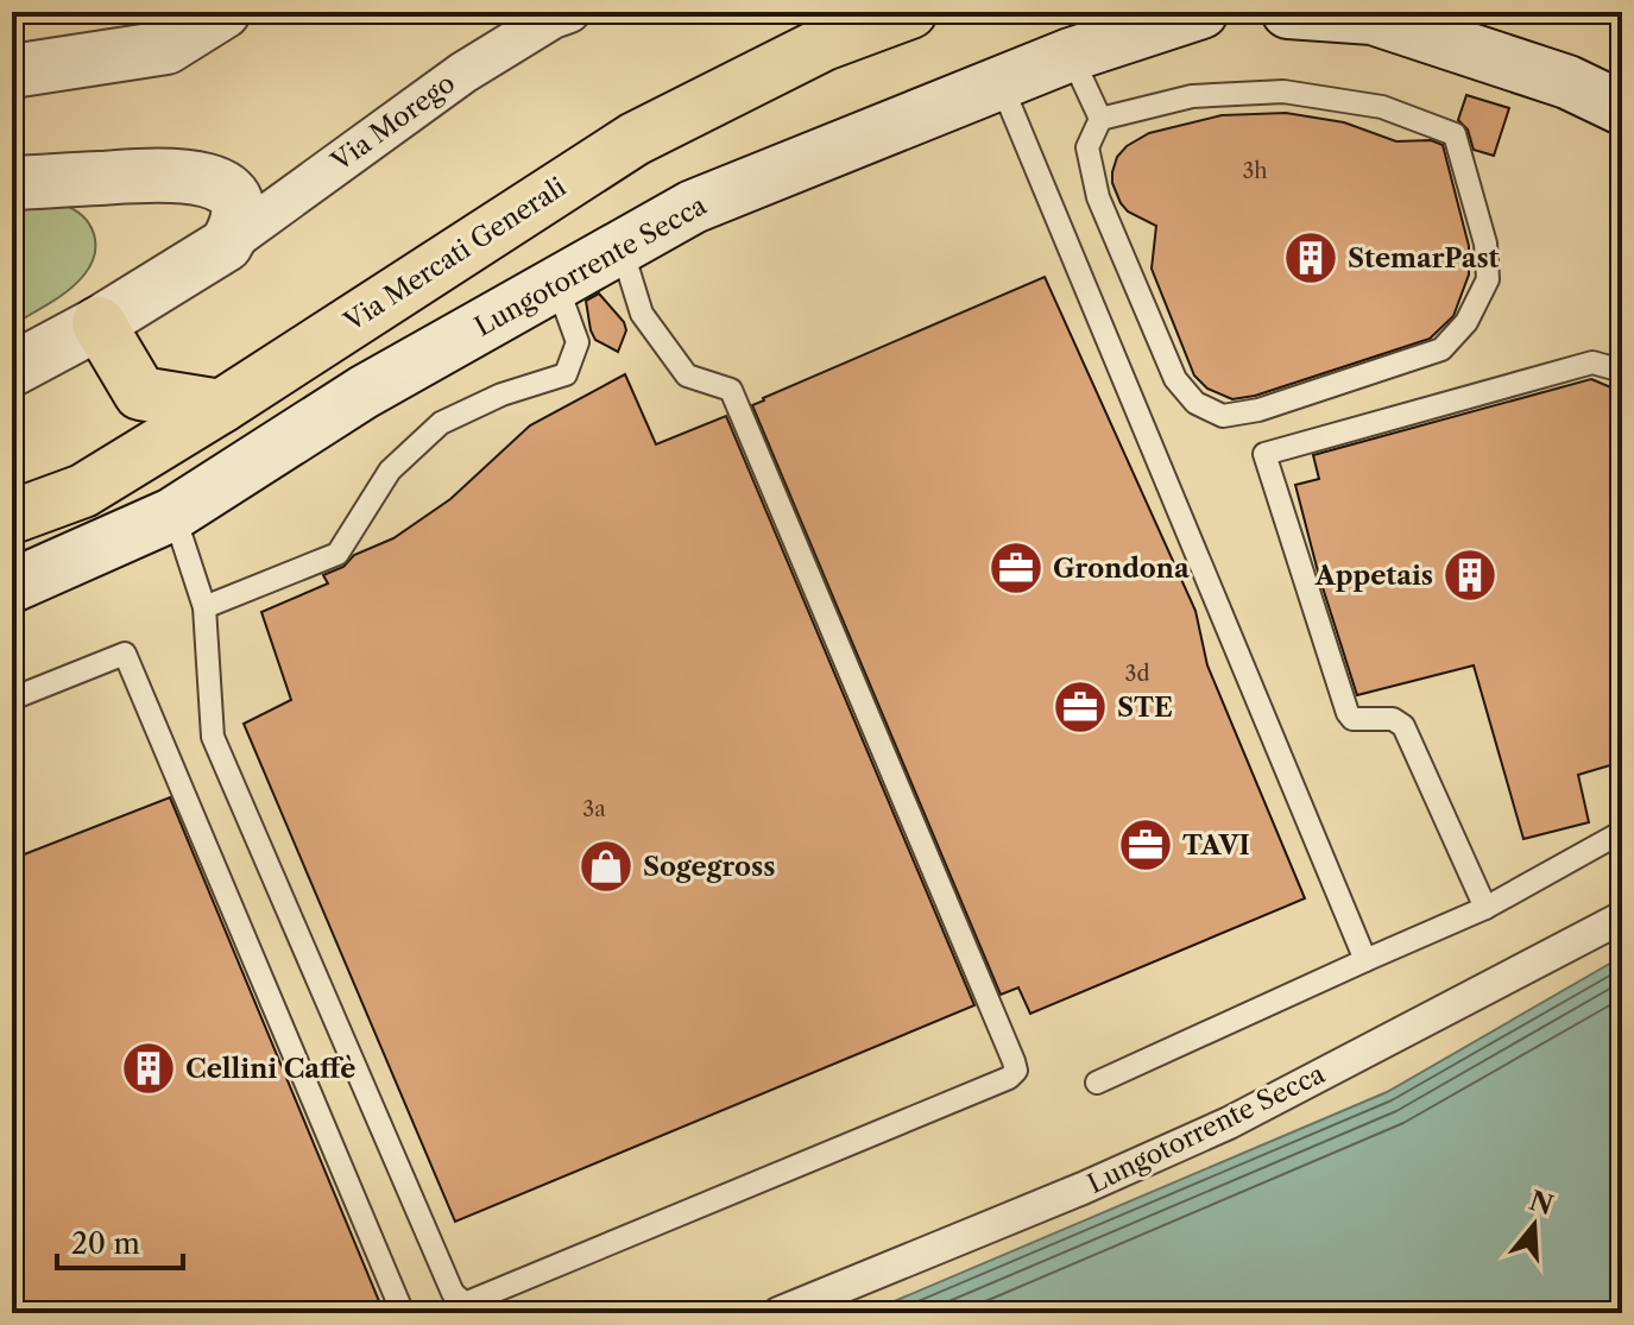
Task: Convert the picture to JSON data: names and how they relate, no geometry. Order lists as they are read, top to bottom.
{
  "streets": {
    "main road": ["Via Morego", "Via Mercati Generali", "Lungotorrente Secca"]
  },
  "places": {
    "building": ["StemarPast", "Appetais", "Cellini Caffè"],
    "office": ["Grondona", "STE", "TAVI"],
    "shop": ["Sogegross"]
  },
  "house_numbers": ["3h", "3d", "3a"],
  "scale_bar": "20 m",
  "north": "top"
}
